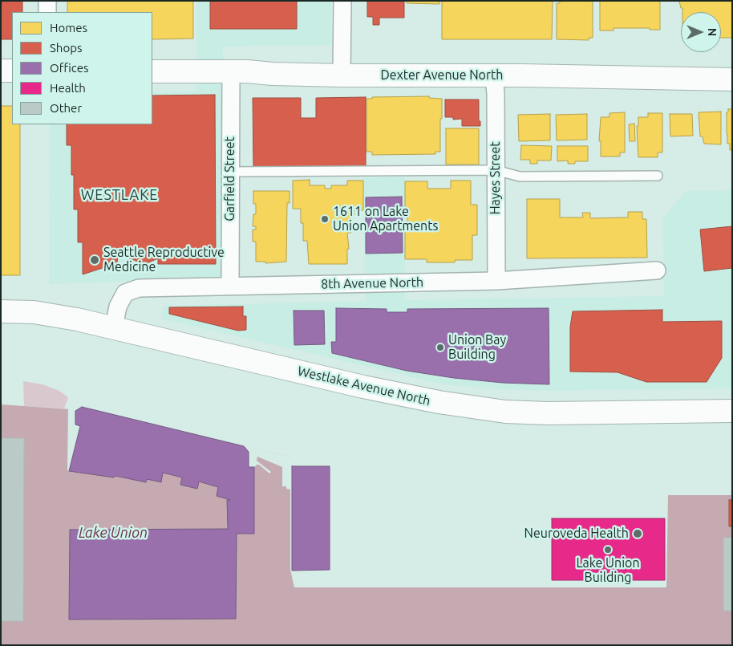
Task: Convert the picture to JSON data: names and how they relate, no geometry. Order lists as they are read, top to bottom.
{
  "streets": {
    "main road": ["Dexter Avenue North", "Westlake Avenue North"],
    "street": ["Hayes Street", "Garfield Street", "8th Avenue North"]
  },
  "crossings": [
    ["Dexter Avenue North", "Hayes Street"],
    ["Dexter Avenue North", "Garfield Street"],
    ["Hayes Street", "8th Avenue North"],
    ["Garfield Street", "8th Avenue North"],
    ["8th Avenue North", "Westlake Avenue North"]
  ],
  "districts": ["WESTLAKE"],
  "water": ["Lake Union"],
  "places": [
    "1611 on Lake Union Apartments",
    "Seattle Reproductive Medicine",
    "Union Bay Building",
    "Neuroveda Health",
    "Lake Union Building"
  ],
  "legend": [
    "Homes",
    "Shops",
    "Offices",
    "Health",
    "Other"
  ],
  "north": "right"
}
